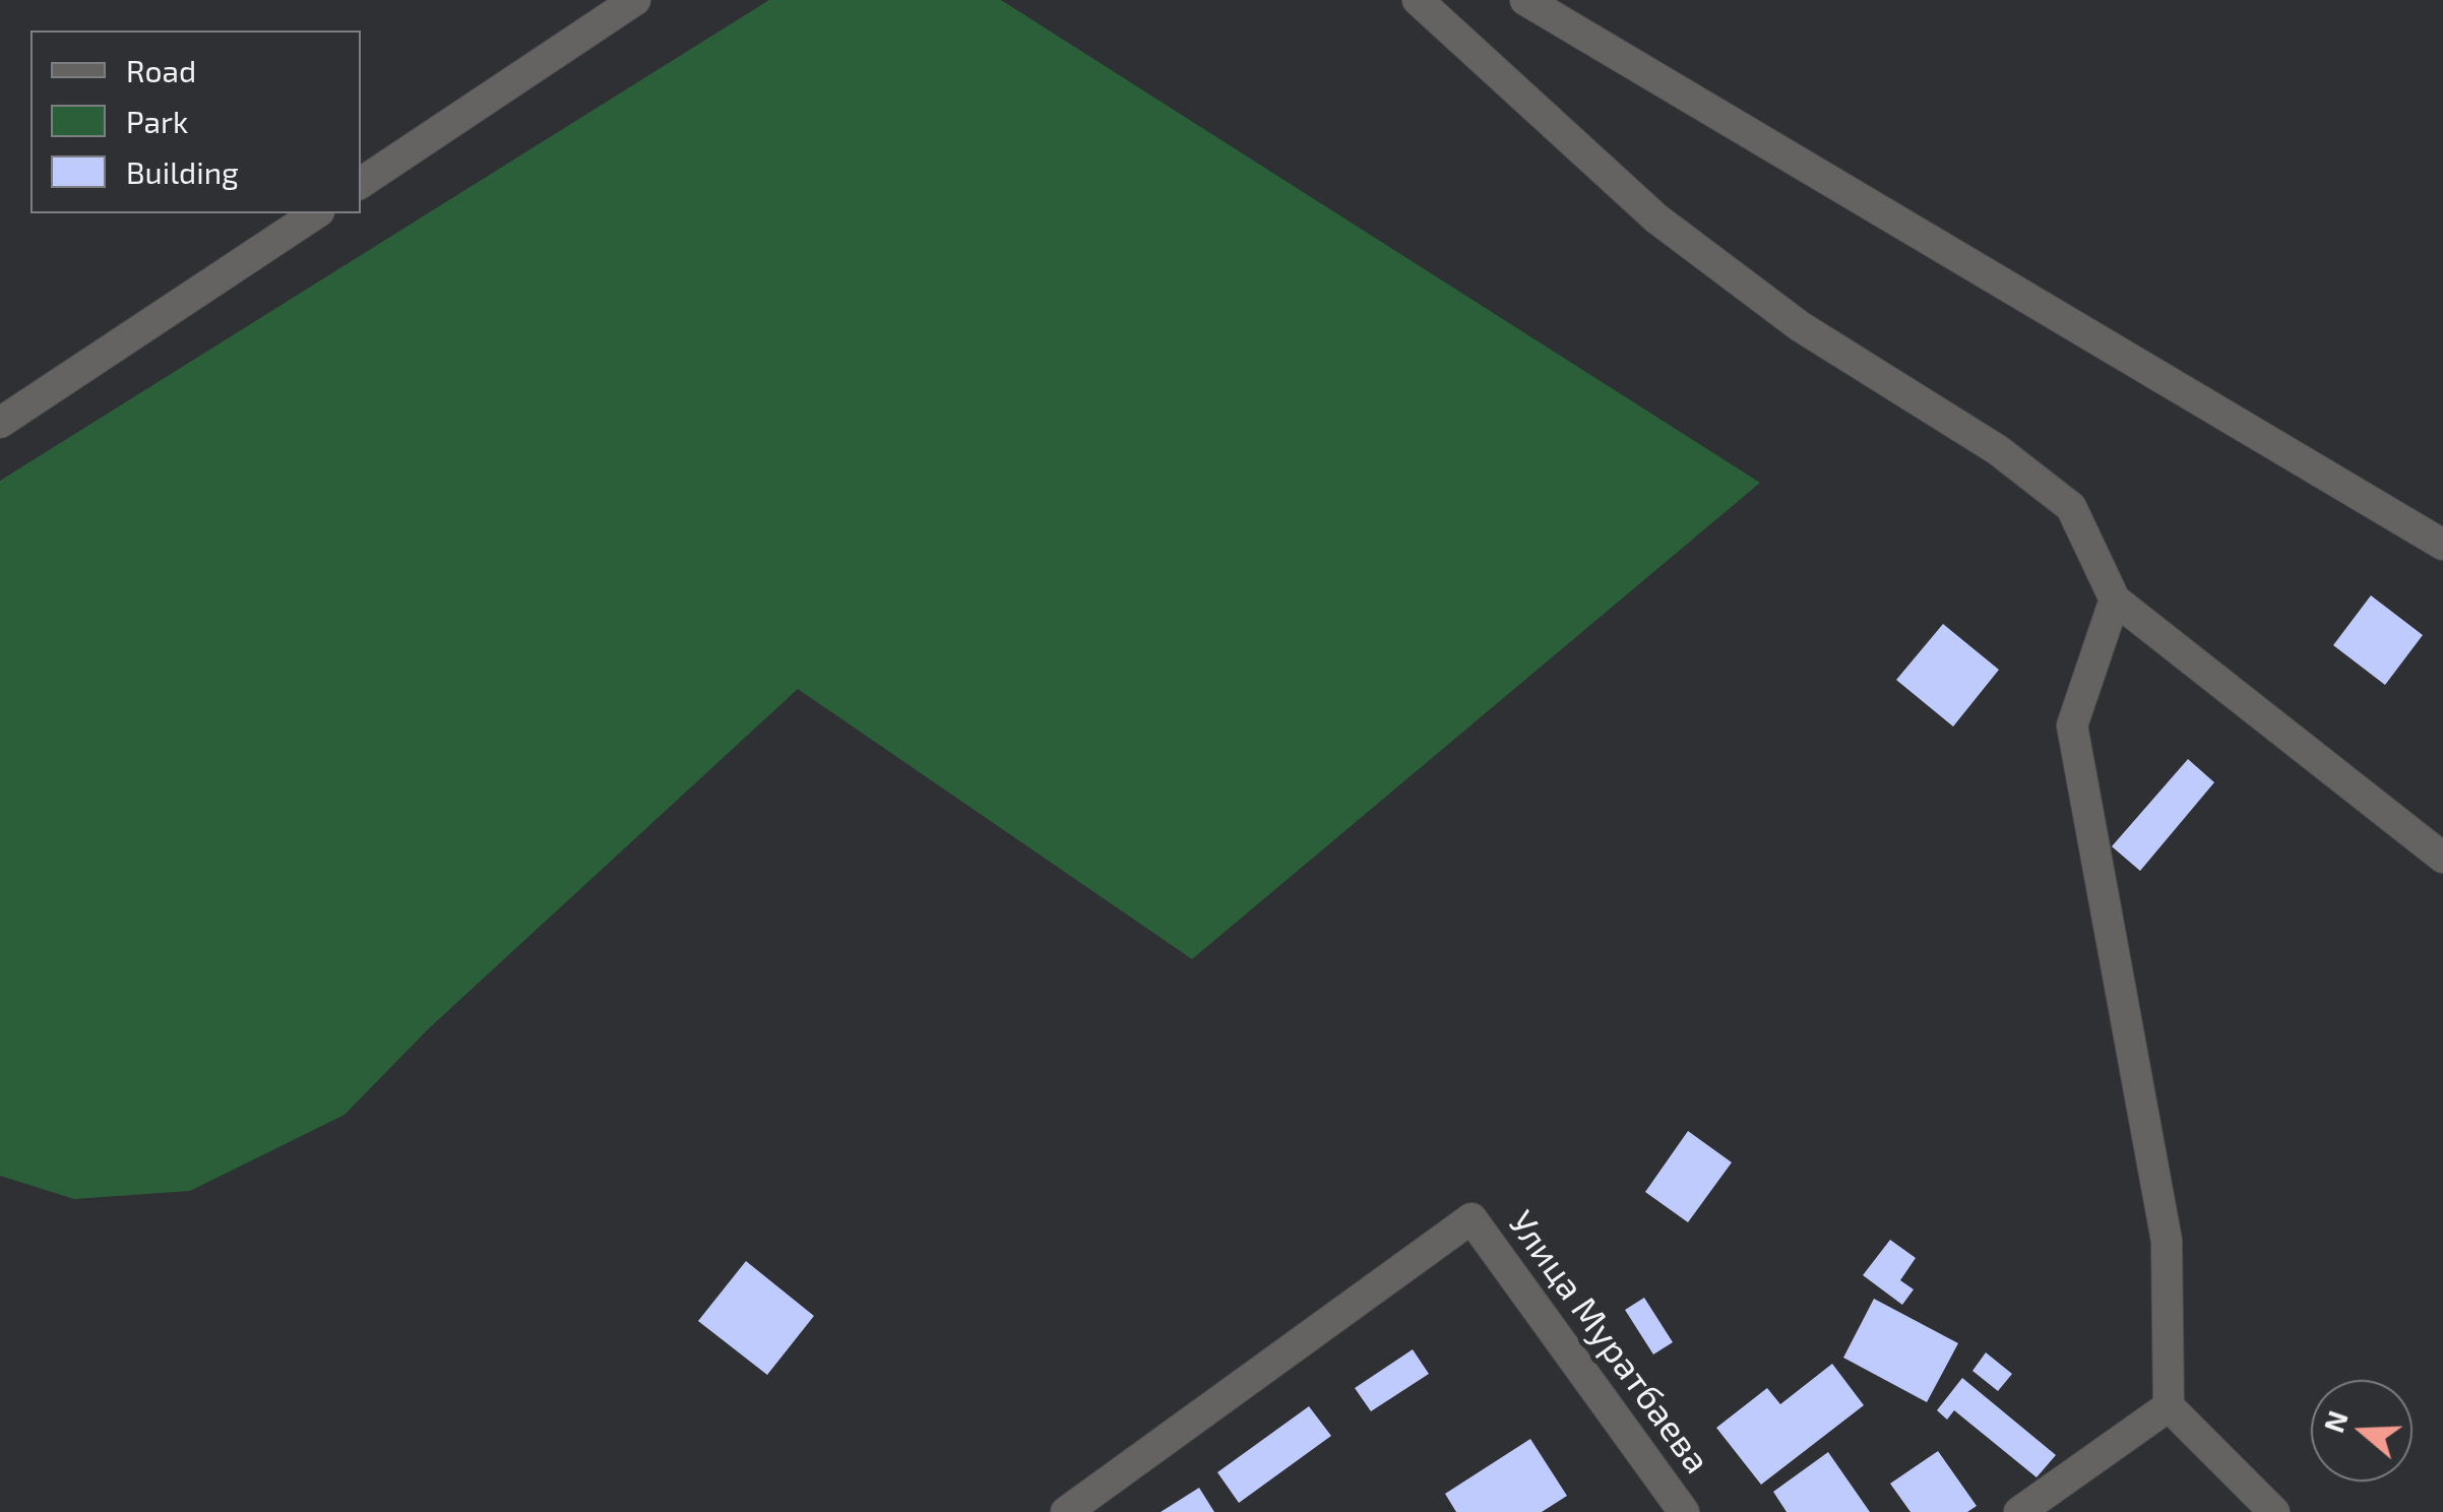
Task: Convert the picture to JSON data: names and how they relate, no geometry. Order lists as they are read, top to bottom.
{
  "streets": {
    "street": ["Улица Муратбаева"]
  },
  "legend": ["Road", "Park", "Building"],
  "north": "left"
}
